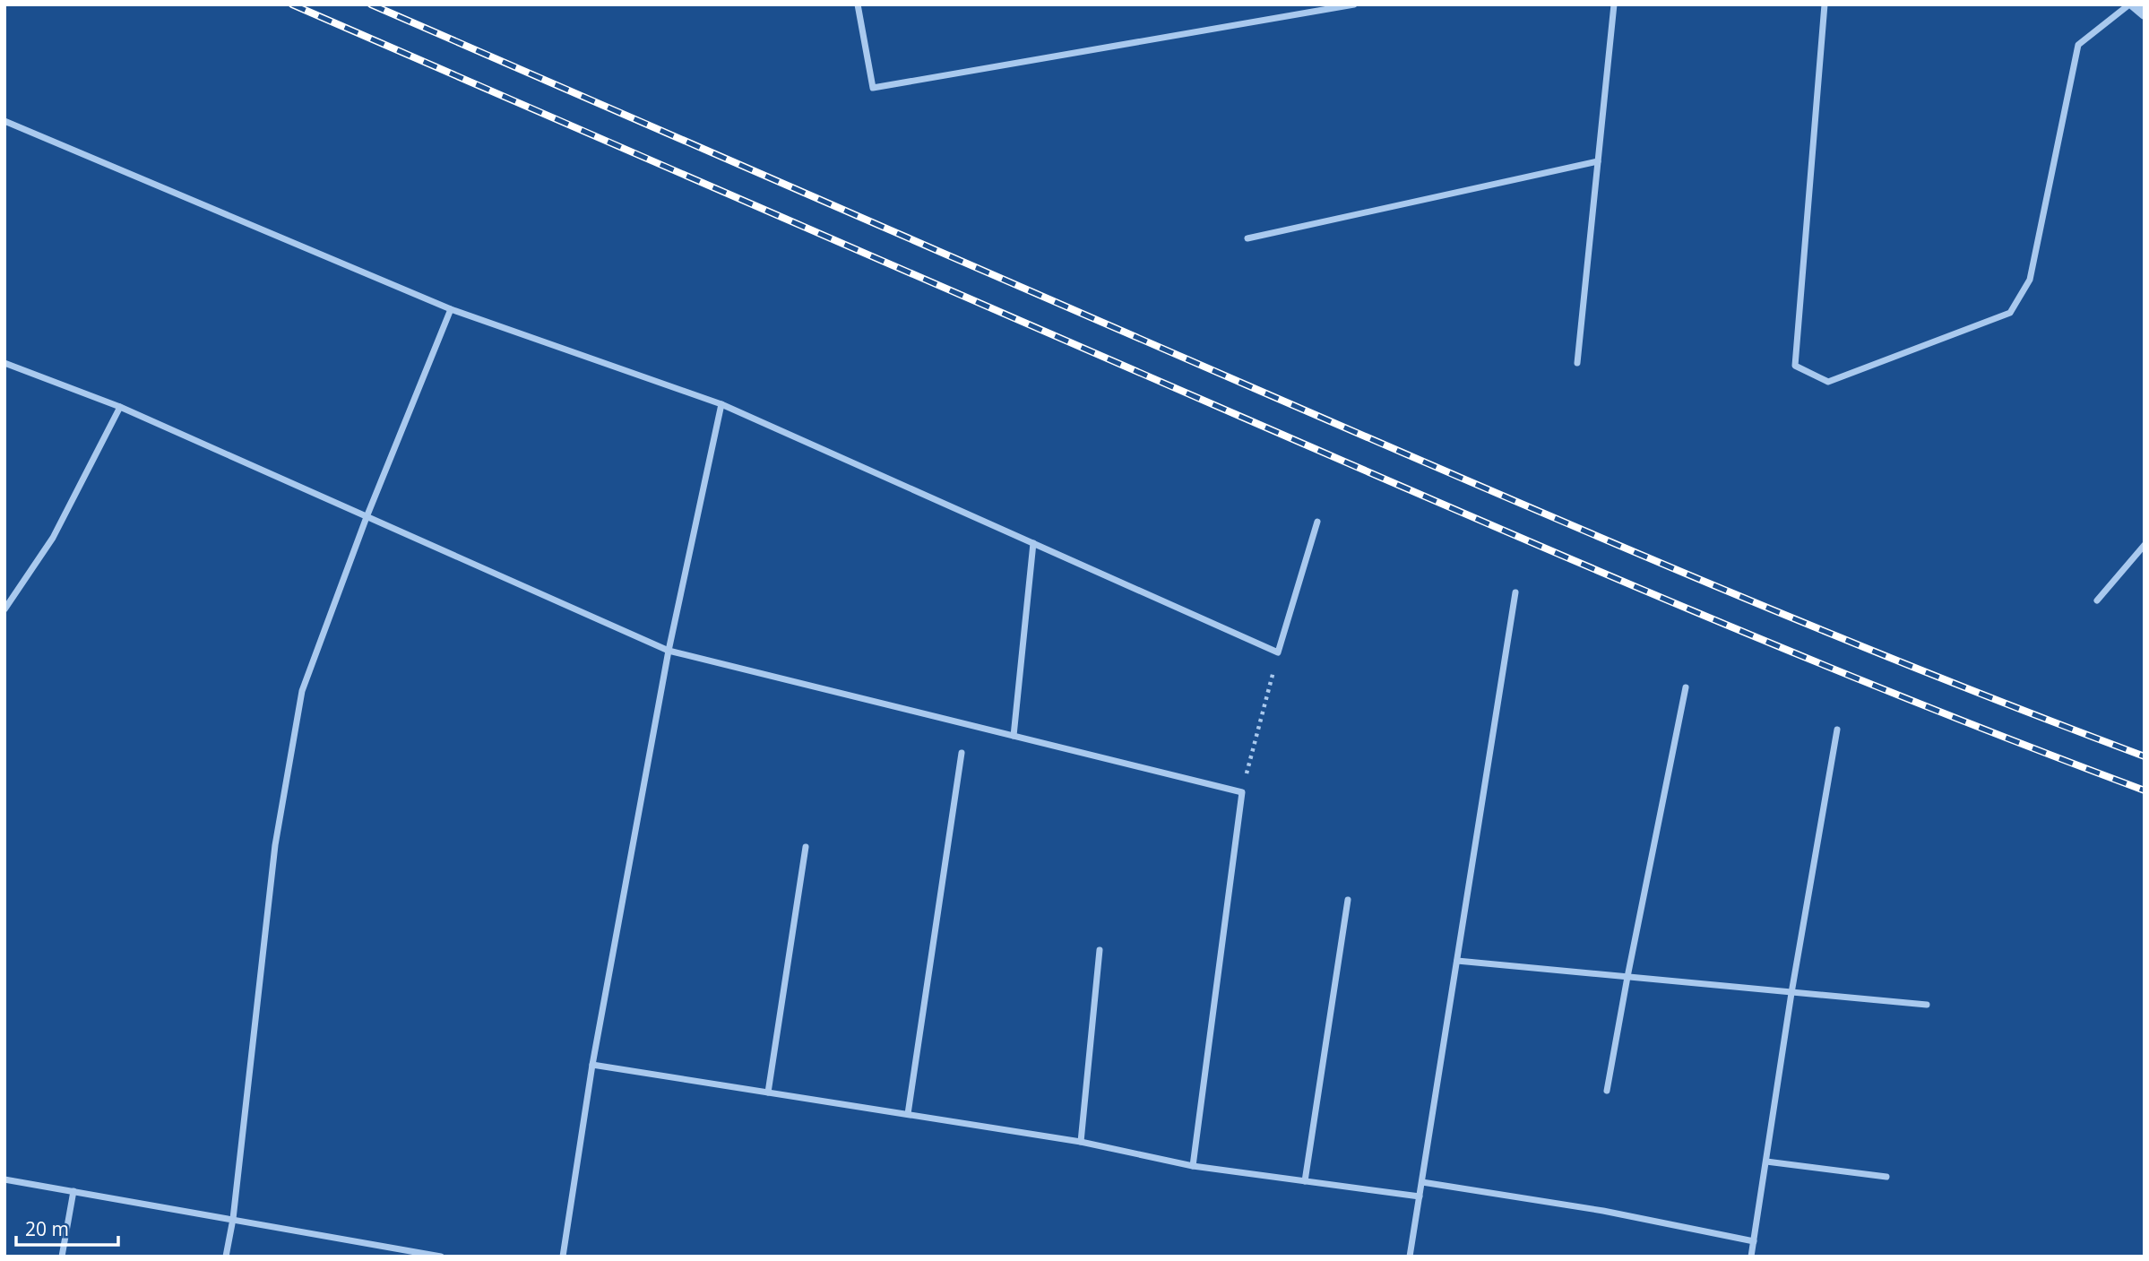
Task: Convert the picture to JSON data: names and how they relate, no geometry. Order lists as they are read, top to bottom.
{
  "scale_bar": "20 m"
}
